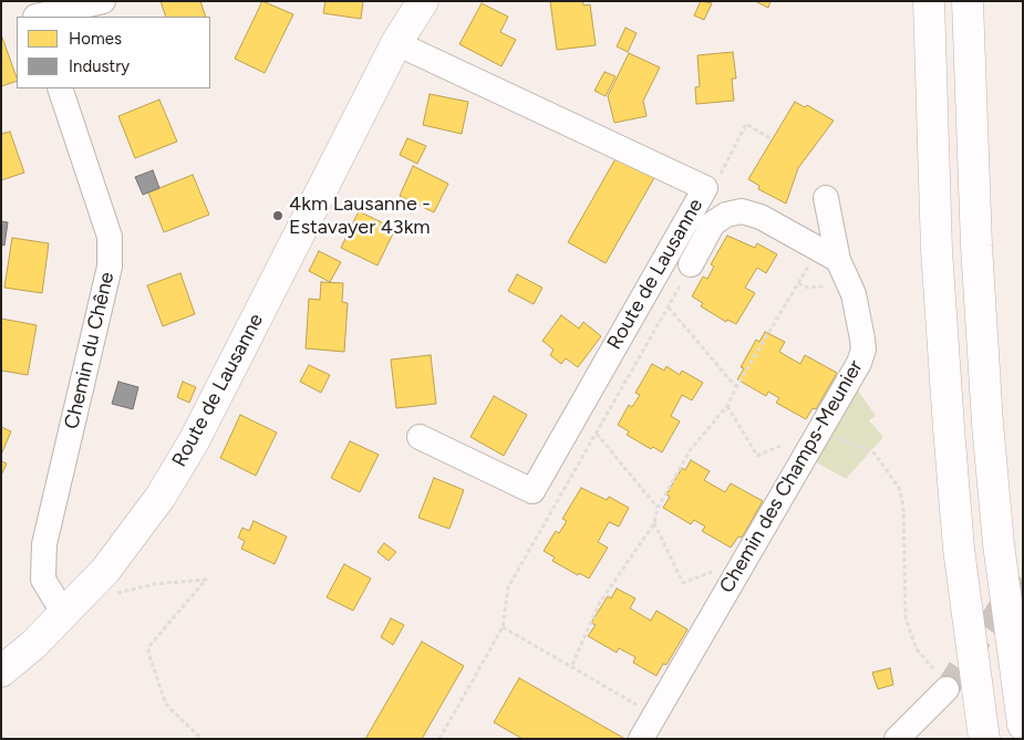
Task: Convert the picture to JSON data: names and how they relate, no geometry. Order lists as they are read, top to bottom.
{
  "streets": {
    "main road": ["Route de Lausanne"],
    "street": ["Chemin du Chêne", "Chemin des Champs-Meunier"]
  },
  "crossings": [
    ["Route de Lausanne", "Chemin du Chêne"]
  ],
  "places": ["4km Lausanne - Estavayer 43km"],
  "legend": ["Homes", "Industry"]
}
